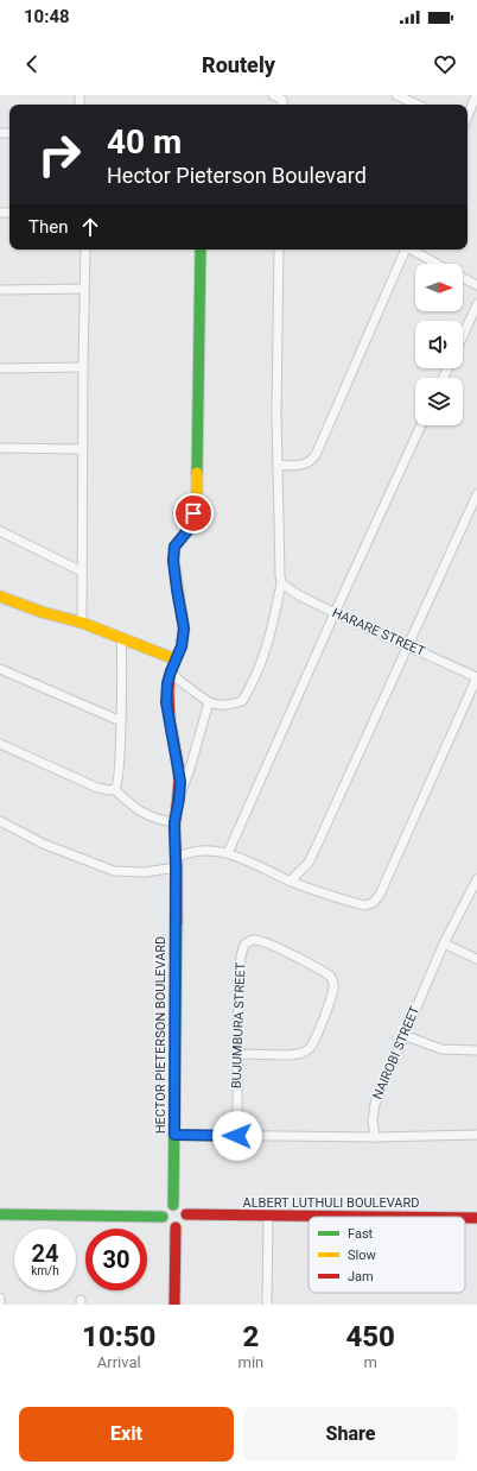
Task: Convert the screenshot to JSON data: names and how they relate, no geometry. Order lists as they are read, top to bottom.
{
  "streets": {
    "street": [
      "HARARE STREET",
      "BUJUMBURA STREET",
      "HECTOR PIETERSON BOULEVARD",
      "NAIROBI STREET",
      "ALBERT LUTHULI BOULEVARD"
    ]
  },
  "crossings": [
    ["HECTOR PIETERSON BOULEVARD", "ALBERT LUTHULI BOULEVARD"]
  ],
  "legend": ["Fast", "Slow", "Jam"],
  "north": "right",
  "page": {
    "status": "10:48",
    "header": "Routely",
    "turn": ["40 m", "Hector Pieterson Boulevard"],
    "then": "Then",
    "speed": "24 km/h",
    "limit": "30",
    "eta": [
      "10:50",
      "Arrival",
      "2",
      "min",
      "450",
      "m"
    ],
    "buttons": ["Exit", "Share"]
  }
}
